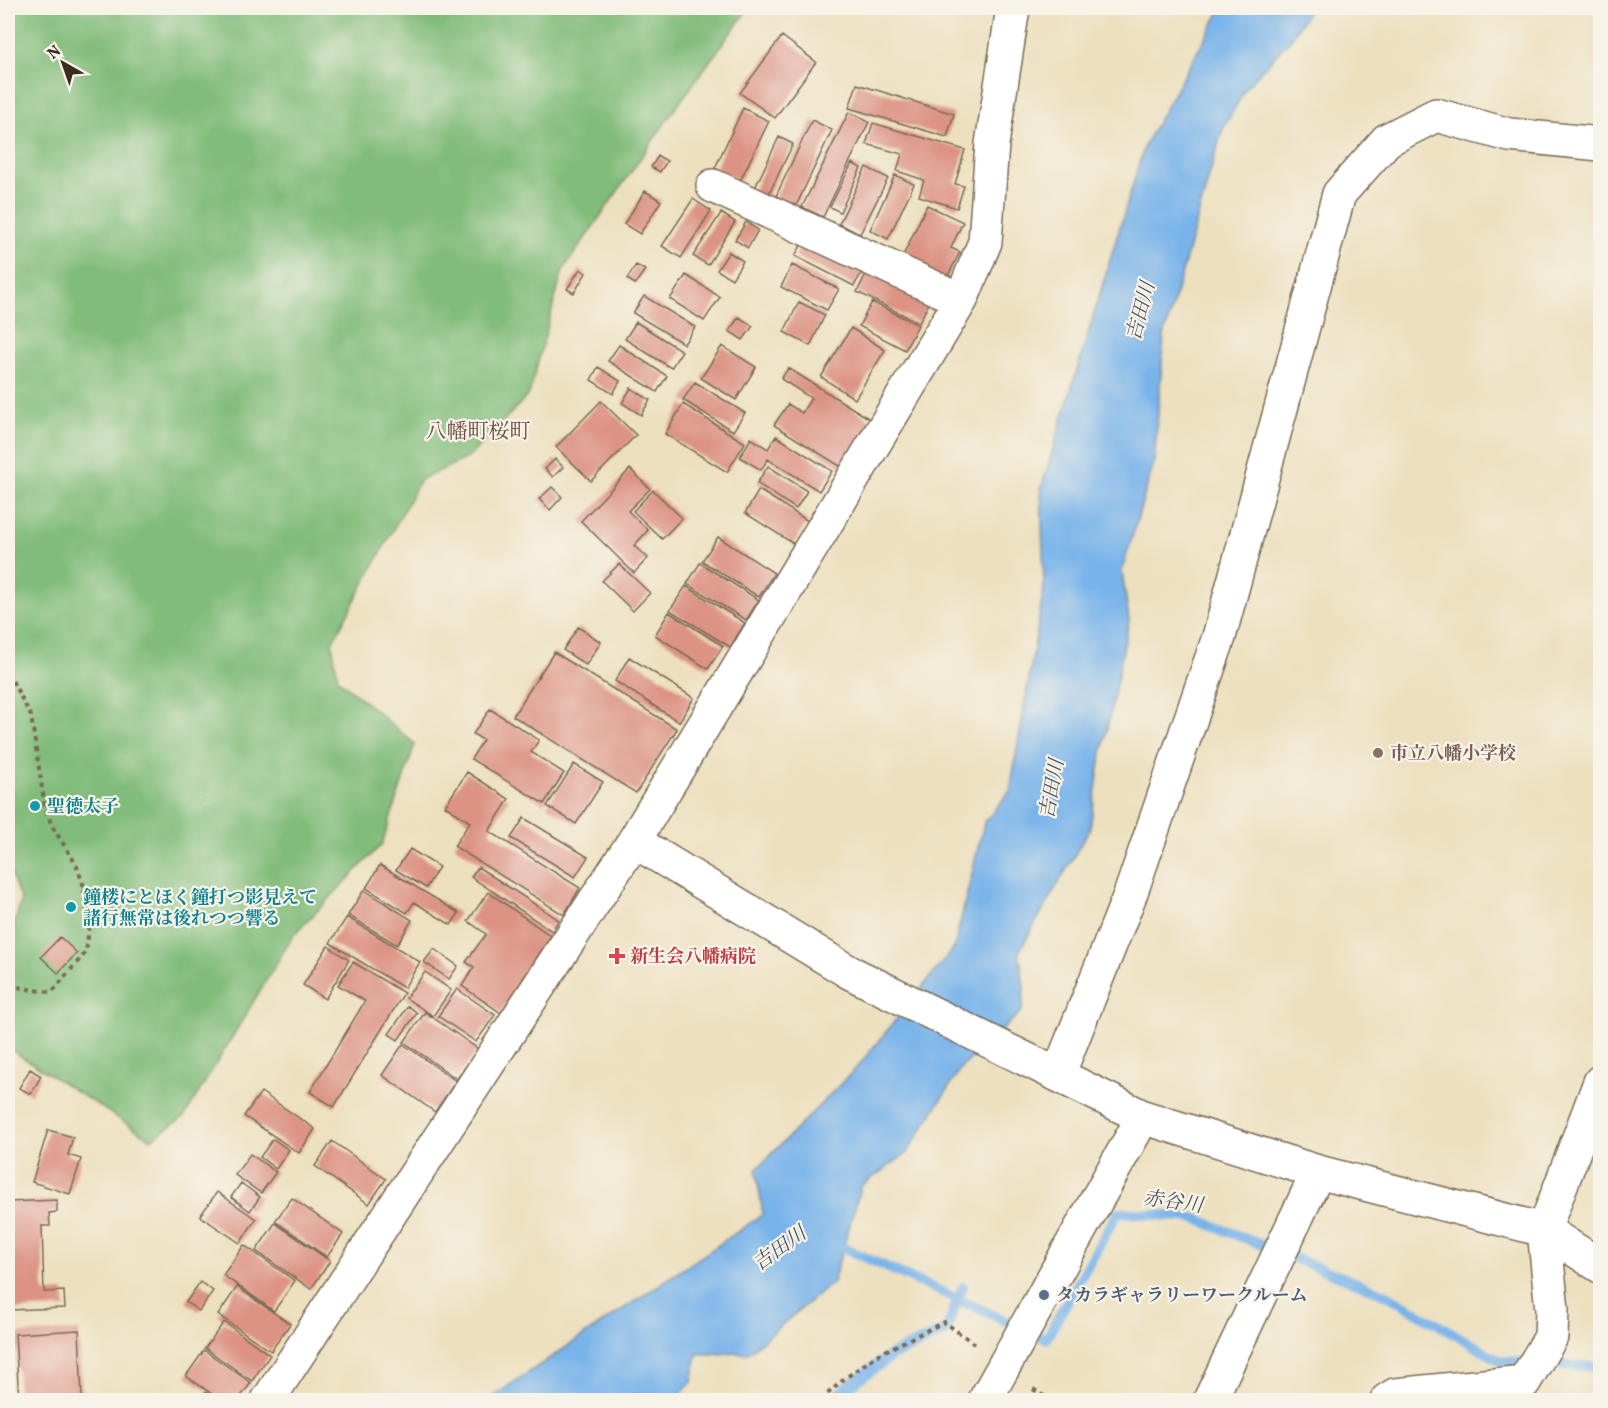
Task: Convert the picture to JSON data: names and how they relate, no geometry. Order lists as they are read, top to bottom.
{
  "districts": ["八幡町桜町"],
  "water": ["吉田川", "赤谷川"],
  "places": {
    "other": [
      "市立八幡小学校",
      "聖徳太子",
      "鐘楼にとほく鐘打つ影見えて 諸行無常は後れつつ響る",
      "タカラギャラリーワークルーム"
    ],
    "health": ["新生会八幡病院"]
  },
  "north": "top left"
}
